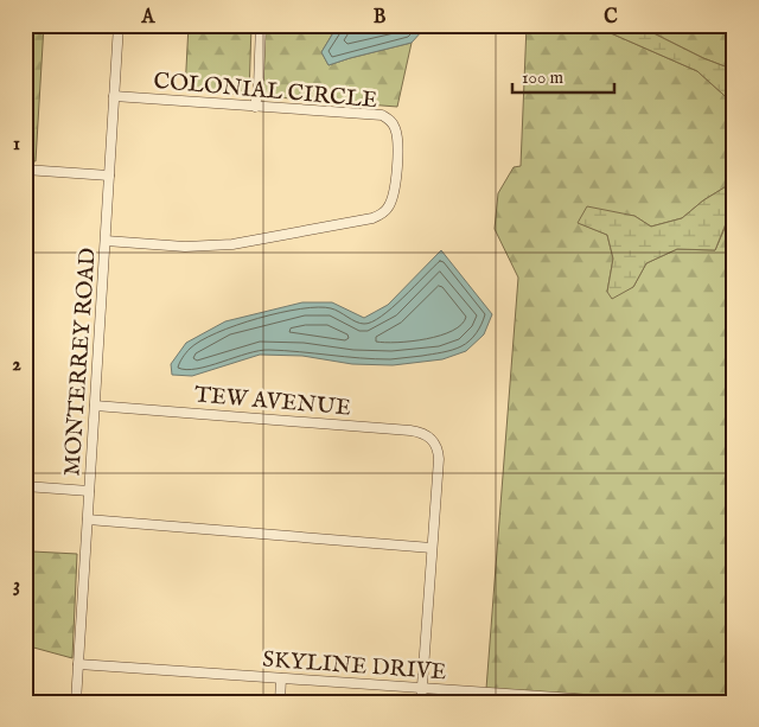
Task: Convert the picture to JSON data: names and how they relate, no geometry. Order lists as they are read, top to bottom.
{
  "streets": {
    "street": [
      "COLONIAL CIRCLE",
      "MONTERREY ROAD",
      "TEW AVENUE",
      "SKYLINE DRIVE"
    ]
  },
  "crossings": [
    ["COLONIAL CIRCLE", "MONTERREY ROAD"],
    ["MONTERREY ROAD", "TEW AVENUE"],
    ["MONTERREY ROAD", "SKYLINE DRIVE"]
  ],
  "scale_bar": "100 m",
  "grid": {
    "columns": ["A", "B", "C"],
    "rows": ["1", "2", "3"]
  }
}
